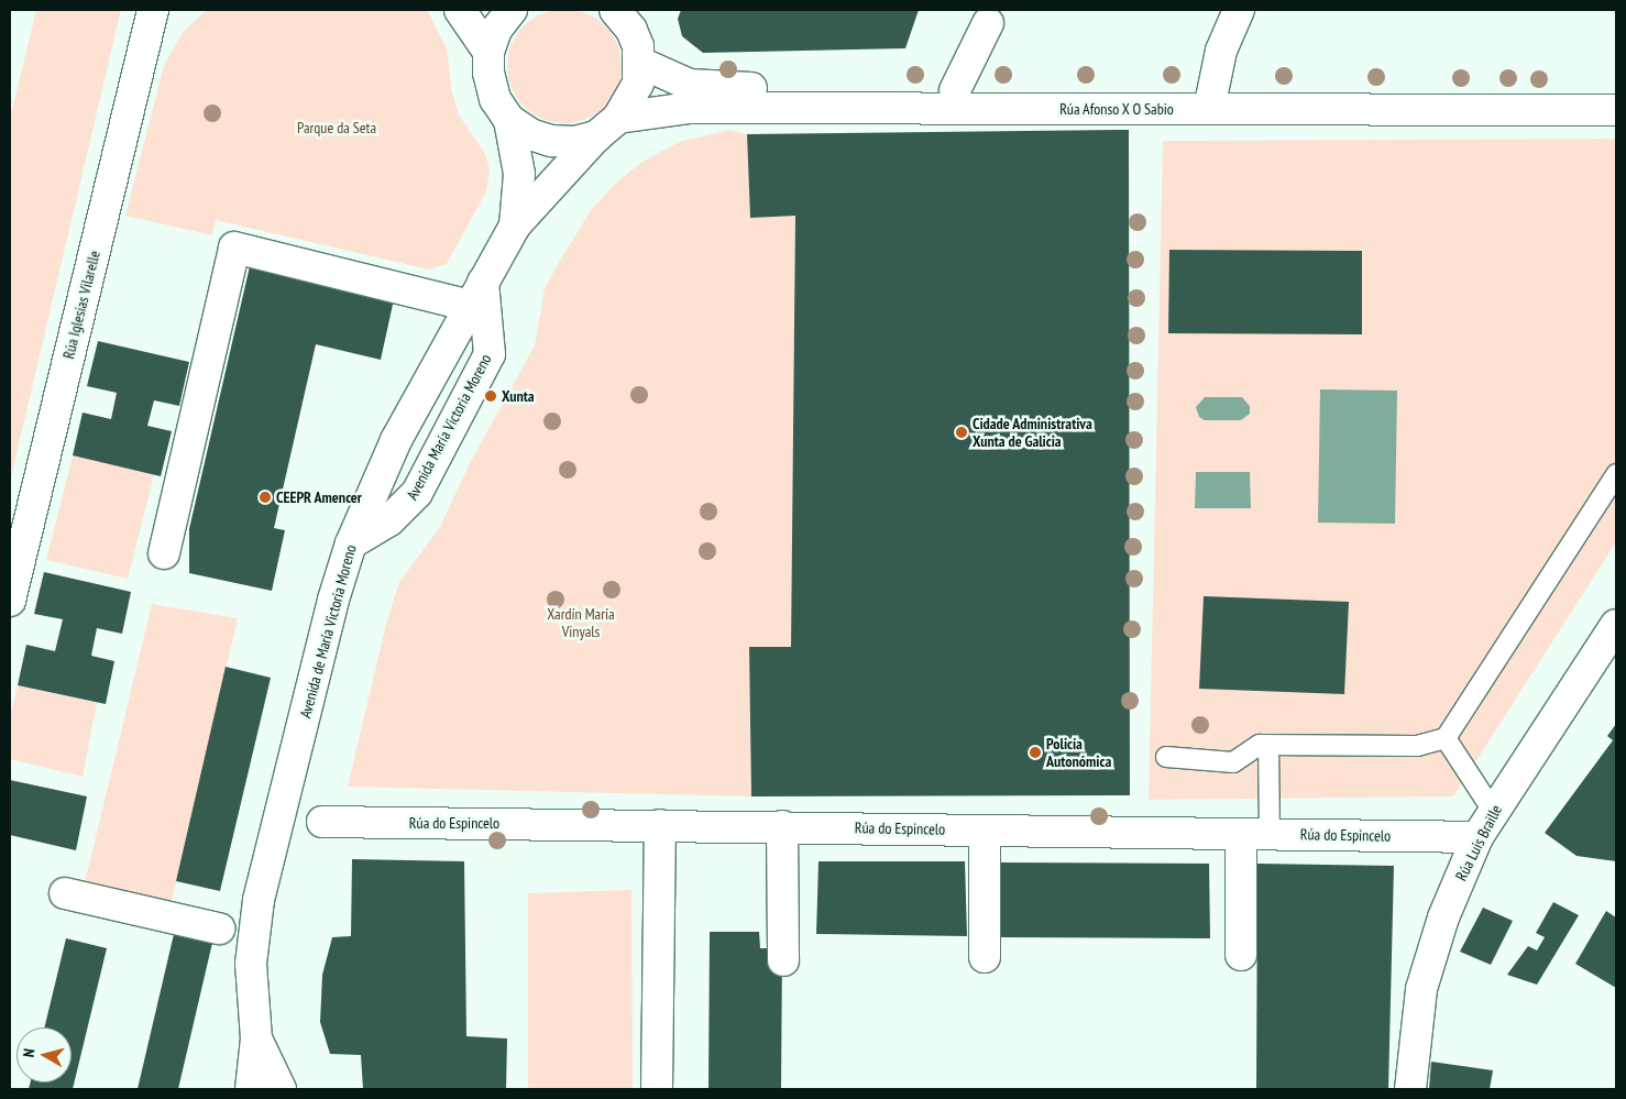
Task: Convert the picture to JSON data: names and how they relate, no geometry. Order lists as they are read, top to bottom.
{
  "streets": {
    "main road": [
      "Rúa Afonso X O Sabio",
      "Rúa Iglesias Vilarelle",
      "Avenida María Victoria Moreno",
      "Avenida de María Victoria Moreno",
      "Rúa do Espincelo",
      "Rúa Luis Braille"
    ]
  },
  "crossings": [
    ["Rúa Afonso X O Sabio", "Avenida de María Victoria Moreno"],
    ["Avenida María Victoria Moreno", "Avenida de María Victoria Moreno"],
    ["Rúa do Espincelo", "Rúa Luis Braille"]
  ],
  "parks": ["Parque da Seta", "Xardín María Vinyals"],
  "places": [
    "Xunta",
    "Cidade Administrativa Xunta de Galicia",
    "CEEPR Amencer",
    "Policía Autonómica"
  ],
  "north": "left"
}
